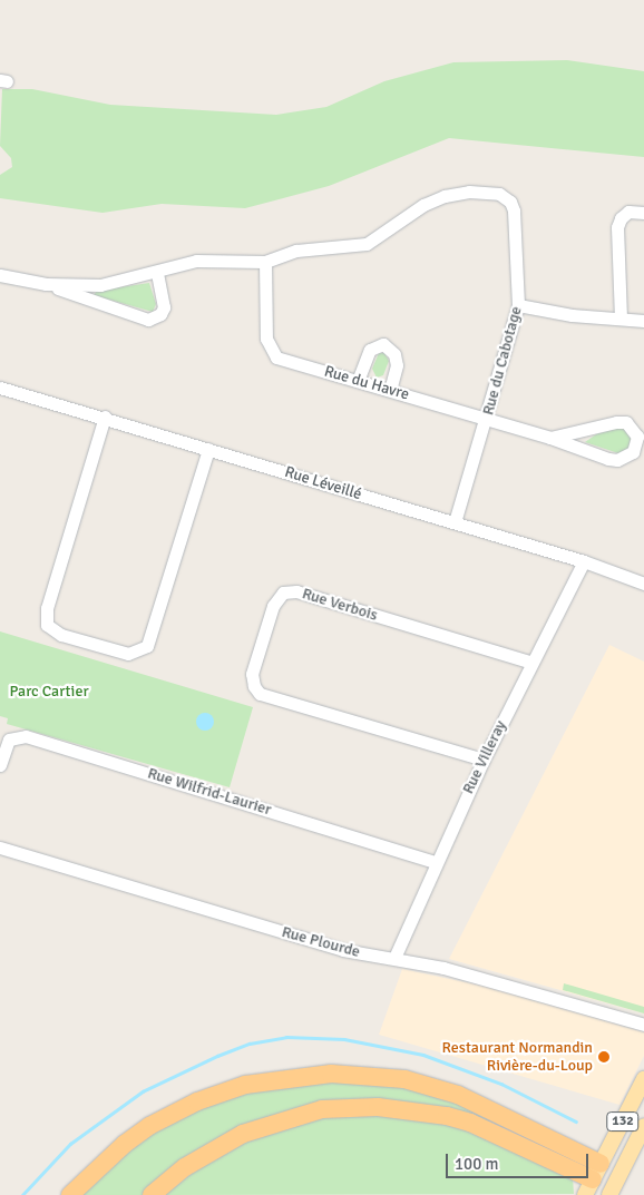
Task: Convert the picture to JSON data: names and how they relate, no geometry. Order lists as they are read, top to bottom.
{
  "streets": {
    "main road": ["132"],
    "street": [
      "Rue du Cabotage",
      "Rue du Havre",
      "Rue Léveillé",
      "Rue Verbois",
      "Rue Villeray",
      "Rue Wilfrid-Laurier",
      "Rue Plourde"
    ]
  },
  "crossings": [
    ["Rue du Cabotage", "Rue du Havre"],
    ["Rue du Cabotage", "Rue Léveillé"],
    ["Rue Léveillé", "Rue Villeray"],
    ["Rue Verbois", "Rue Villeray"],
    ["Rue Villeray", "Rue Wilfrid-Laurier"],
    ["Rue Villeray", "Rue Plourde"]
  ],
  "parks": ["Parc Cartier"],
  "places": ["Restaurant Normandin Rivière-du-Loup"],
  "scale_bar": "100 m"
}
